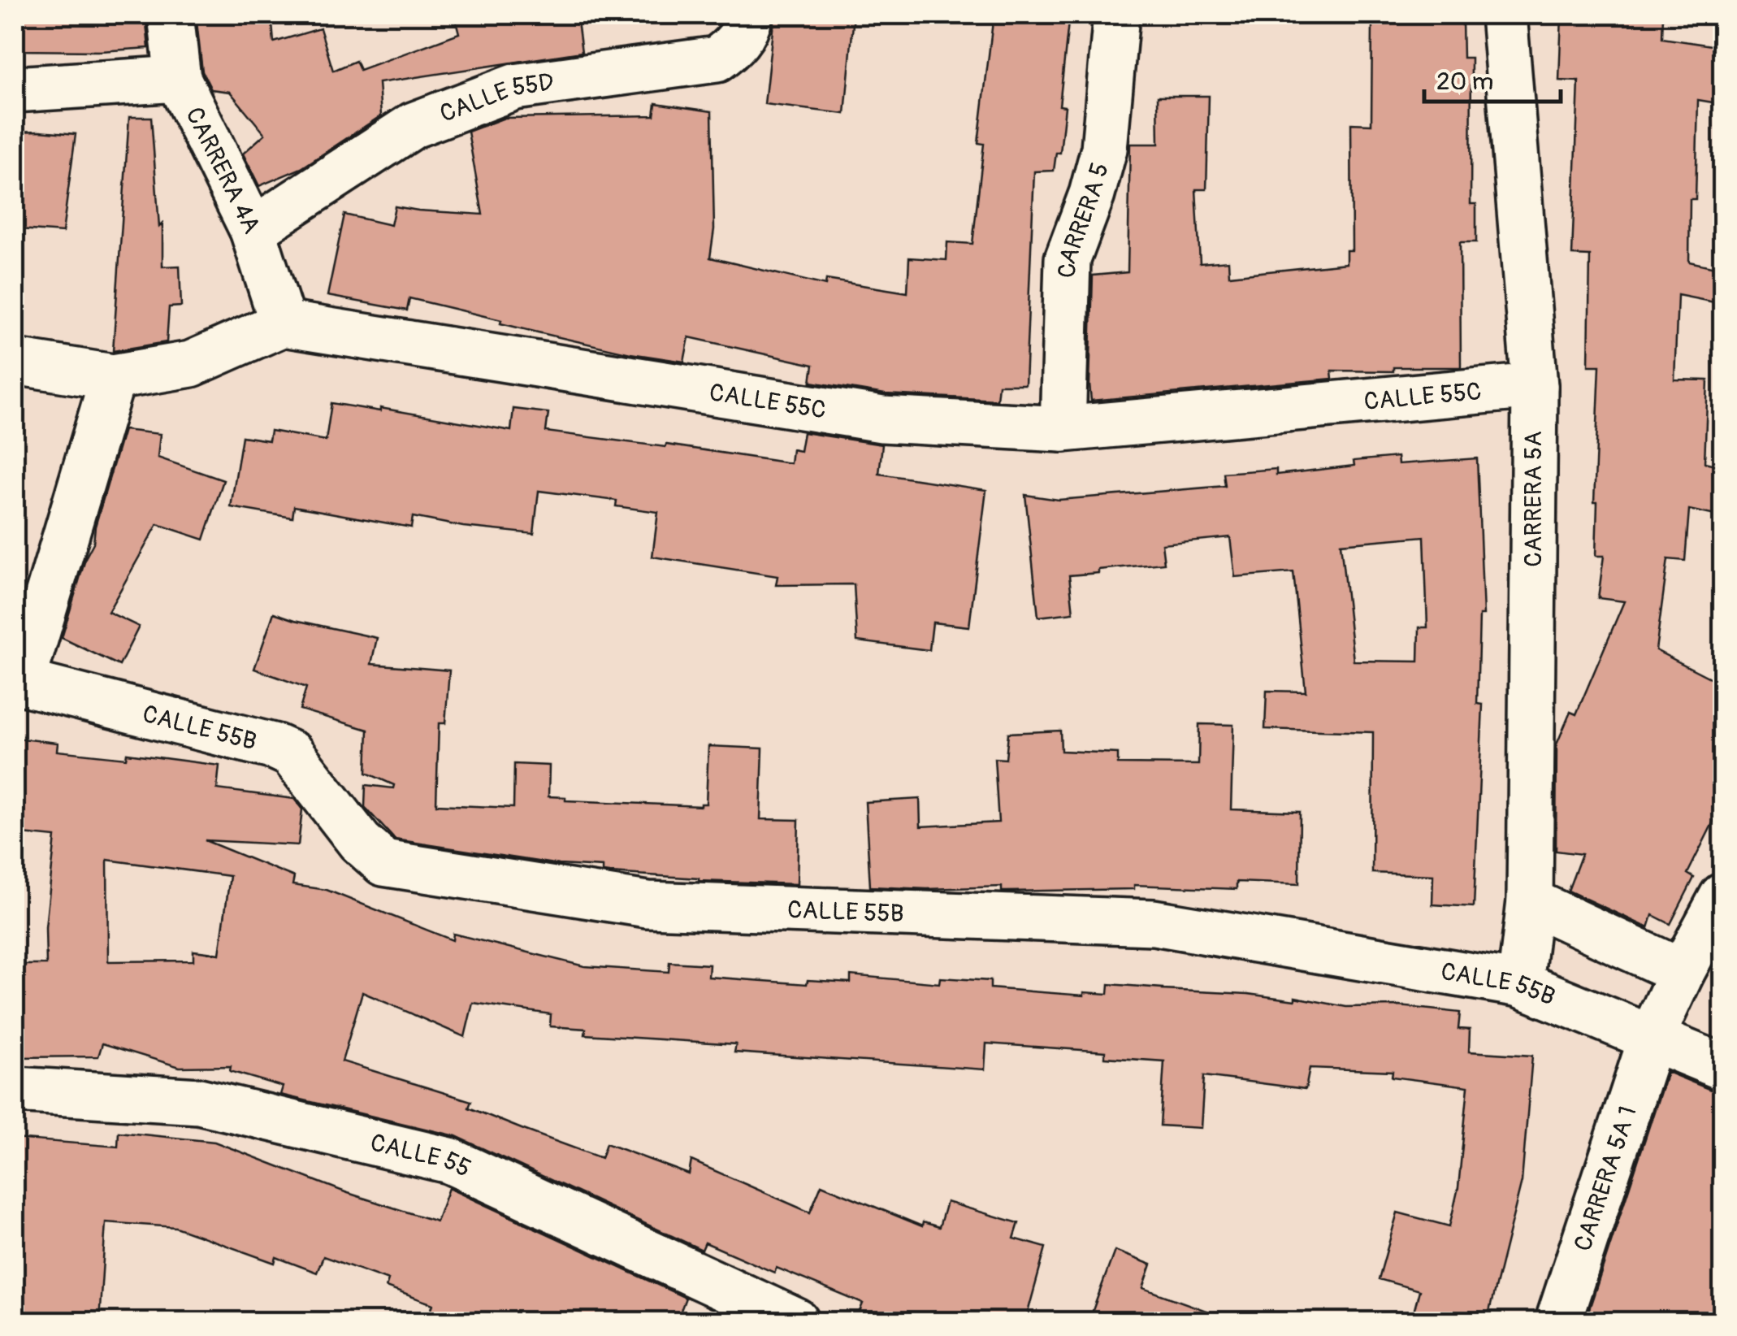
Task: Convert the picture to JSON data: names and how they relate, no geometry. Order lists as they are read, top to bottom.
{
  "streets": {
    "street": [
      "CALLE 55D",
      "CARRERA 4A",
      "CARRERA 5",
      "CALLE 55C",
      "CARRERA 5A",
      "CALLE 55B",
      "CALLE 55",
      "CARRERA 5A 1"
    ]
  },
  "crossings": [
    ["CALLE 55D", "CARRERA 4A"],
    ["CARRERA 4A", "CALLE 55C"],
    ["CARRERA 5", "CALLE 55C"],
    ["CALLE 55C", "CARRERA 5A"],
    ["CARRERA 5A", "CALLE 55B"],
    ["CALLE 55B", "CARRERA 5A 1"]
  ],
  "scale_bar": "20 m"
}
